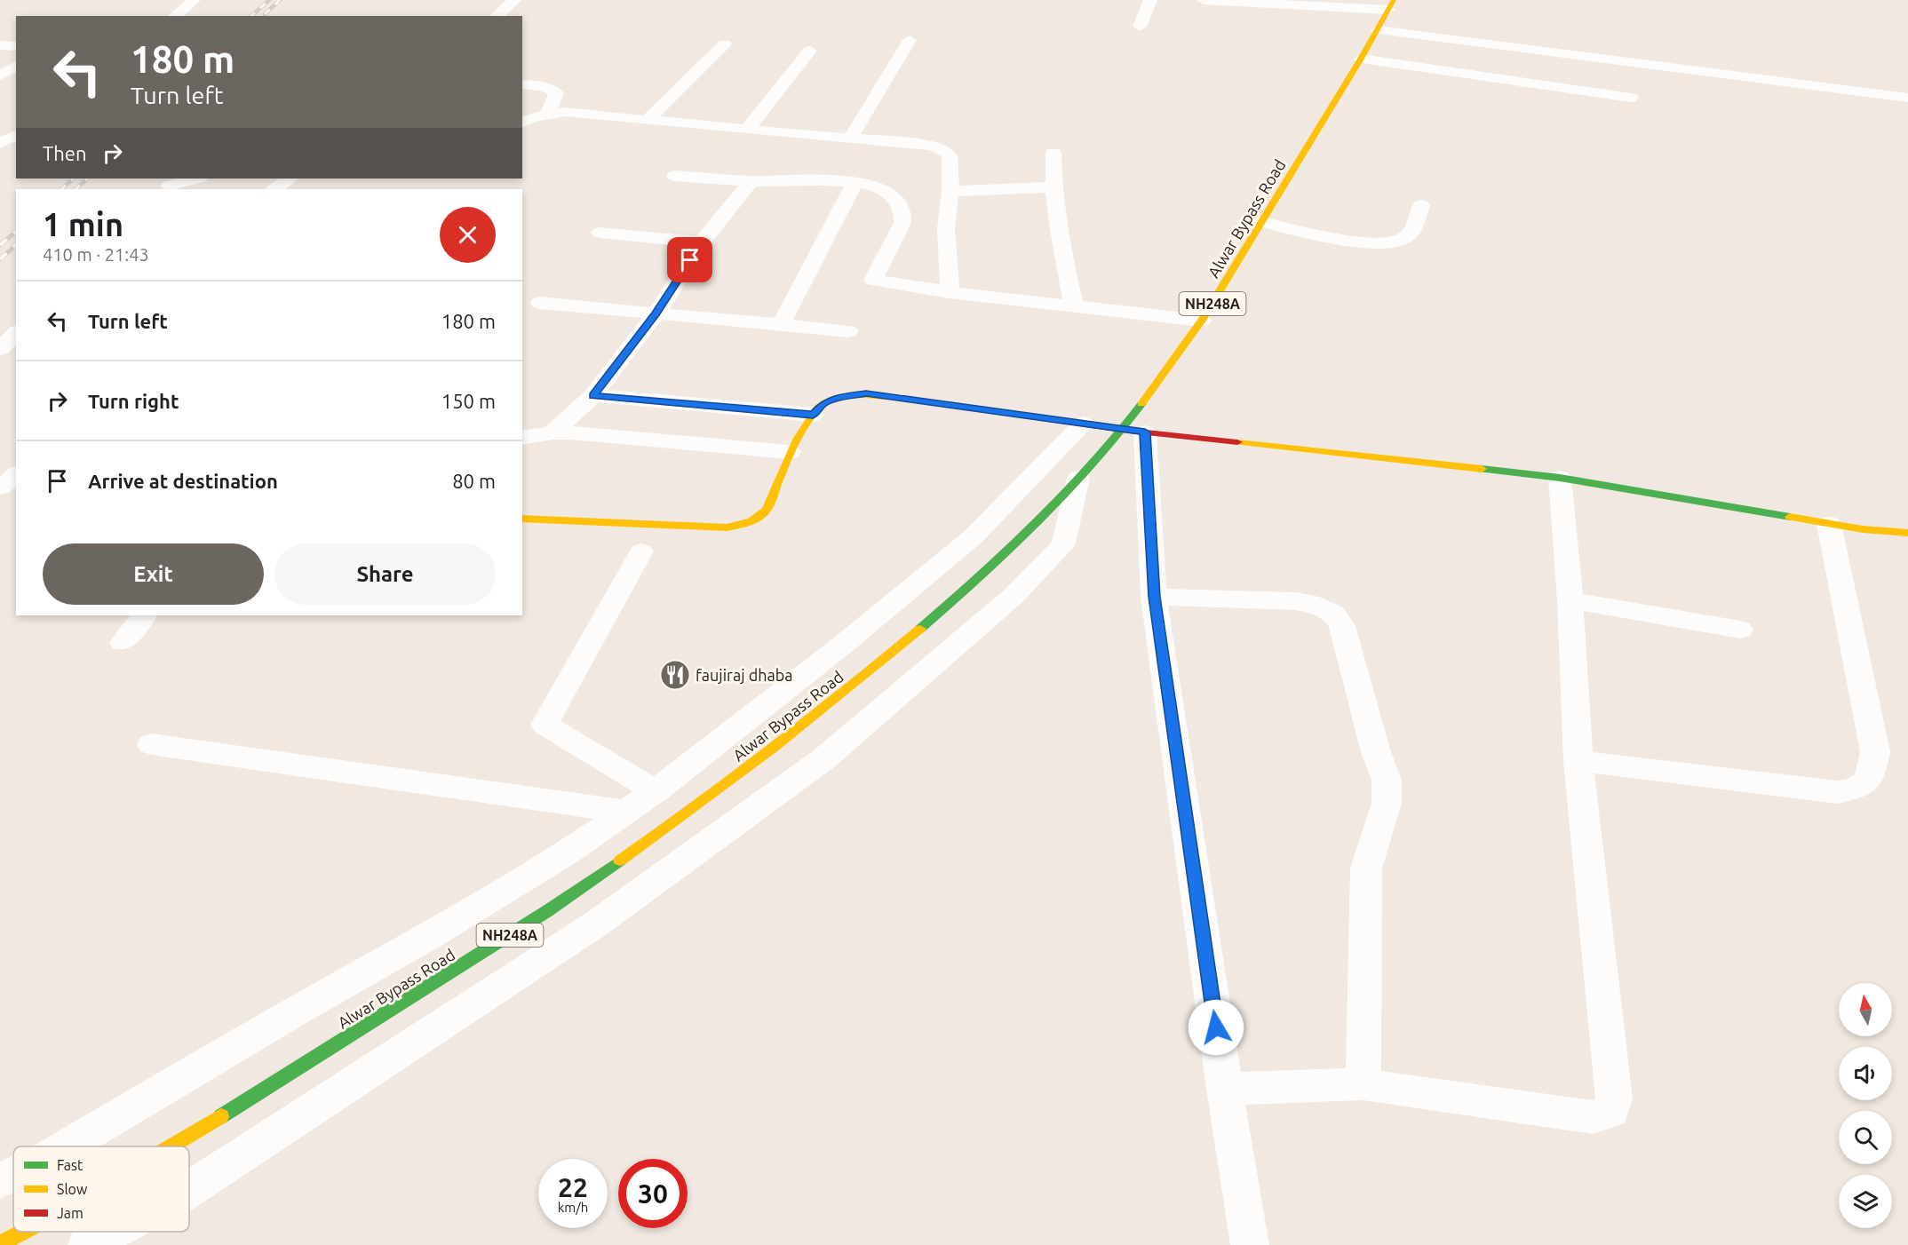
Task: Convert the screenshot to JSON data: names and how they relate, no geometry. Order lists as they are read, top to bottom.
{
  "streets": {
    "main road": ["Alwar Bypass Road", "NH248A"]
  },
  "places": {
    "restaurant": ["faujiraj dhaba"]
  },
  "legend": ["Fast", "Slow", "Jam"],
  "north": "top",
  "page": {
    "turn": ["180 m", "Turn left"],
    "then": "Then",
    "heading": ["1 min", "410 m · 21:43"],
    "list": [
      {
        "name": "Turn left",
        "value": "180 m"
      },
      {
        "name": "Turn right",
        "value": "150 m"
      },
      {
        "name": "Arrive at destination",
        "value": "80 m"
      }
    ],
    "buttons": ["Exit", "Share"],
    "speed": "22 km/h",
    "limit": "30"
  }
}
